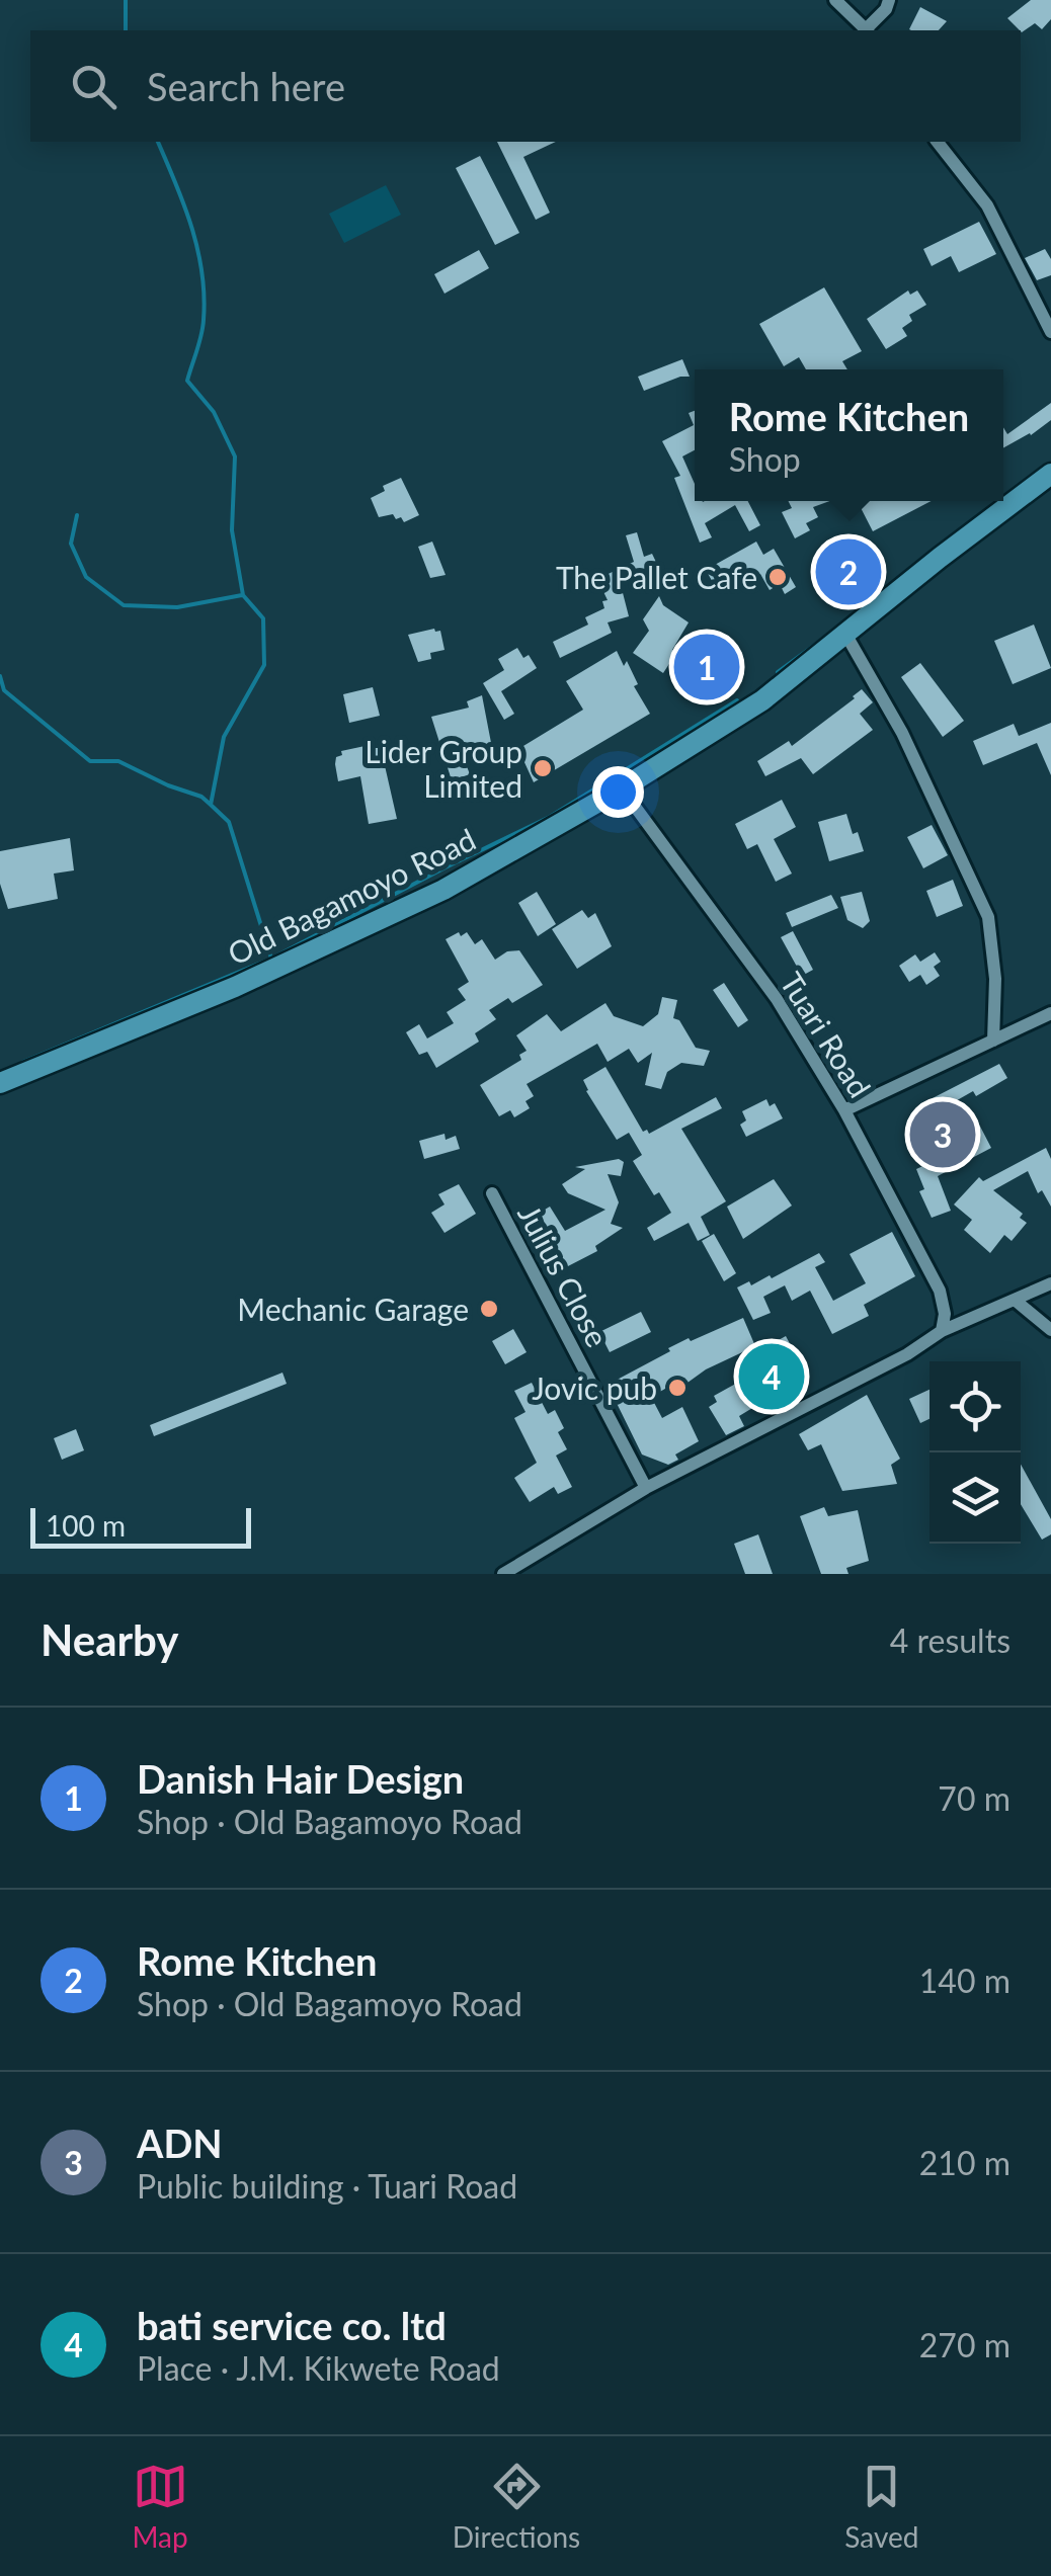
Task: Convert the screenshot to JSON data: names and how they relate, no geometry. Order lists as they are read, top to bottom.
{
  "streets": {
    "main road": ["Old Bagamoyo Road"],
    "street": ["Tuari Road", "Julius Close"]
  },
  "crossings": [
    ["Old Bagamoyo Road", "Tuari Road"]
  ],
  "places": [
    "The Pallet Cafe",
    "Lider Group Limited",
    "Mechanic Garage",
    "Jovic pub"
  ],
  "scale_bar": "100 m",
  "page": {
    "search": "Search here",
    "popup": ["Rome Kitchen", "Shop"],
    "pins": [
      "2",
      "1",
      "3",
      "4"
    ],
    "scale": "100 m",
    "heading": ["Nearby", "4 results"],
    "list": [
      {
        "mark": "1",
        "name": "Danish Hair Design",
        "note": "Shop · Old Bagamoyo Road",
        "value": "70 m"
      },
      {
        "mark": "2",
        "name": "Rome Kitchen",
        "note": "Shop · Old Bagamoyo Road",
        "value": "140 m"
      },
      {
        "mark": "3",
        "name": "ADN",
        "note": "Public building · Tuari Road",
        "value": "210 m"
      },
      {
        "mark": "4",
        "name": "bati service co. ltd",
        "note": "Place · J.M. Kikwete Road",
        "value": "270 m"
      }
    ],
    "nav": ["Map", "Directions", "Saved"]
  }
}
